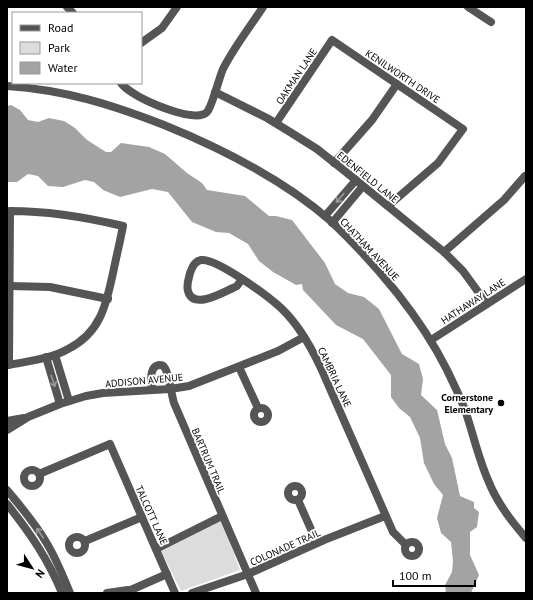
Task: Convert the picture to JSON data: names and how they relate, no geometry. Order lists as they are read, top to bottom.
{
  "streets": {
    "street": [
      "OAKMAN LANE",
      "KENILWORTH DRIVE",
      "EDENFIELD LANE",
      "CHATHAM AVENUE",
      "HATHAWAY LANE",
      "CAMBRIA LANE",
      "ADDISON AVENUE",
      "BARTRUM TRAIL",
      "TALCOTT LANE",
      "COLONADE TRAIL"
    ]
  },
  "crossings": [
    ["OAKMAN LANE", "KENILWORTH DRIVE"],
    ["OAKMAN LANE", "EDENFIELD LANE"],
    ["KENILWORTH DRIVE", "EDENFIELD LANE"],
    ["EDENFIELD LANE", "HATHAWAY LANE"],
    ["CHATHAM AVENUE", "HATHAWAY LANE"],
    ["CAMBRIA LANE", "ADDISON AVENUE"],
    ["CAMBRIA LANE", "COLONADE TRAIL"],
    ["ADDISON AVENUE", "BARTRUM TRAIL"],
    ["BARTRUM TRAIL", "COLONADE TRAIL"]
  ],
  "places": ["Cornerstone Elementary"],
  "legend": ["Road", "Park", "Water"],
  "scale_bar": "100 m",
  "north": "bottom right"
}
